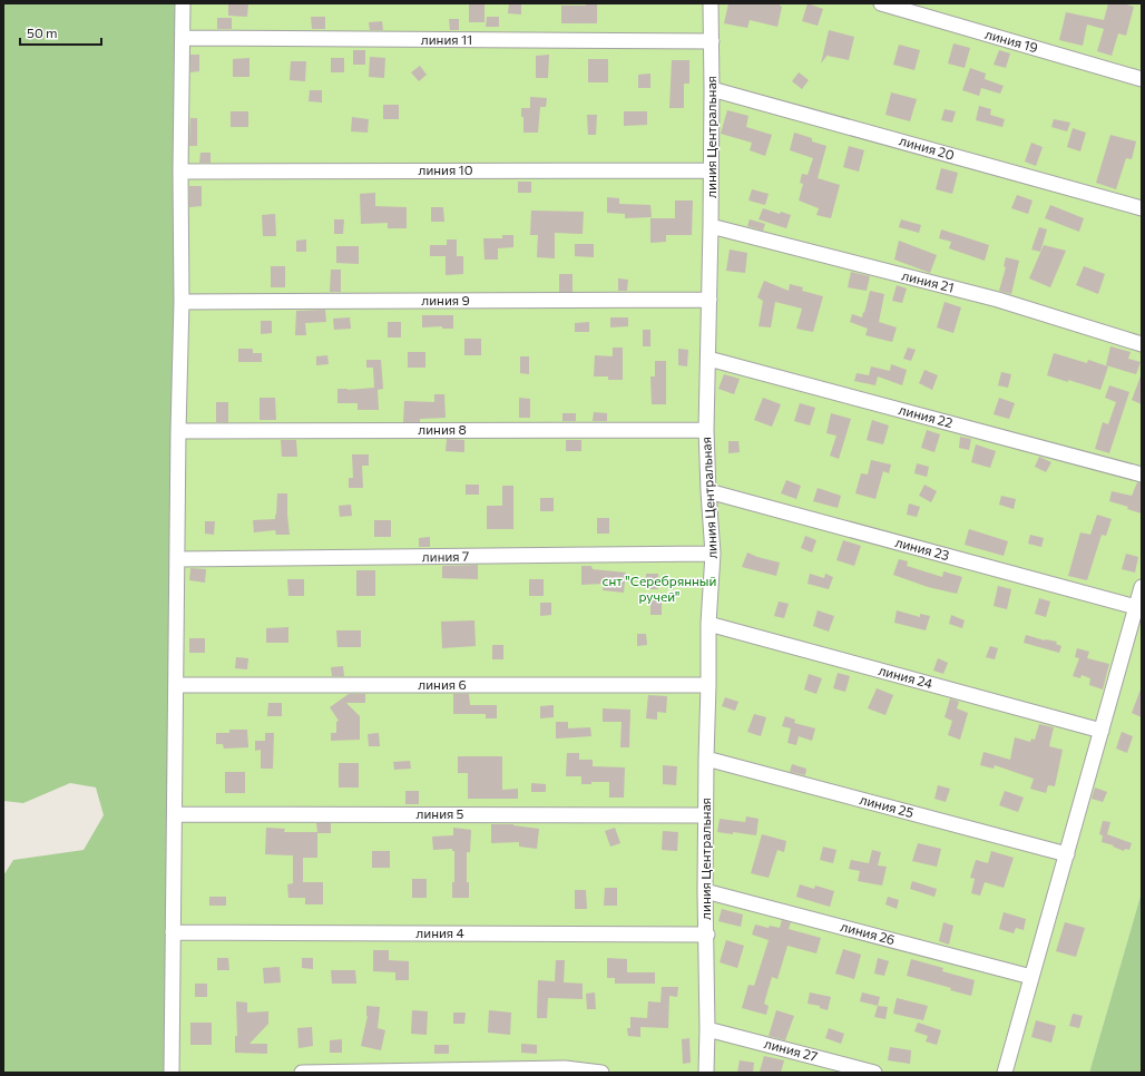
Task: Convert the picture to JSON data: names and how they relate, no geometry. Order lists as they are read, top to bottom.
{
  "streets": {
    "street": [
      "линия 11",
      "линия 19",
      "линия Центральная",
      "линия 20",
      "линия 10",
      "линия 21",
      "линия 9",
      "линия 22",
      "линия 8",
      "линия 23",
      "линия 7",
      "линия 24",
      "линия 6",
      "линия 25",
      "линия 5",
      "линия 4",
      "линия 26",
      "линия 27"
    ]
  },
  "crossings": [
    ["линия 11", "линия Центральная"],
    ["линия Центральная", "линия 20"],
    ["линия Центральная", "линия 10"],
    ["линия Центральная", "линия 21"],
    ["линия Центральная", "линия 9"],
    ["линия Центральная", "линия 22"],
    ["линия Центральная", "линия 8"],
    ["линия Центральная", "линия 23"],
    ["линия Центральная", "линия 7"],
    ["линия Центральная", "линия 24"],
    ["линия Центральная", "линия 6"],
    ["линия Центральная", "линия 25"],
    ["линия Центральная", "линия 5"],
    ["линия Центральная", "линия 4"],
    ["линия Центральная", "линия 26"],
    ["линия Центральная", "линия 27"]
  ],
  "parks": ["снт \"Серебрянный ручей\""],
  "scale_bar": "50 m"
}
